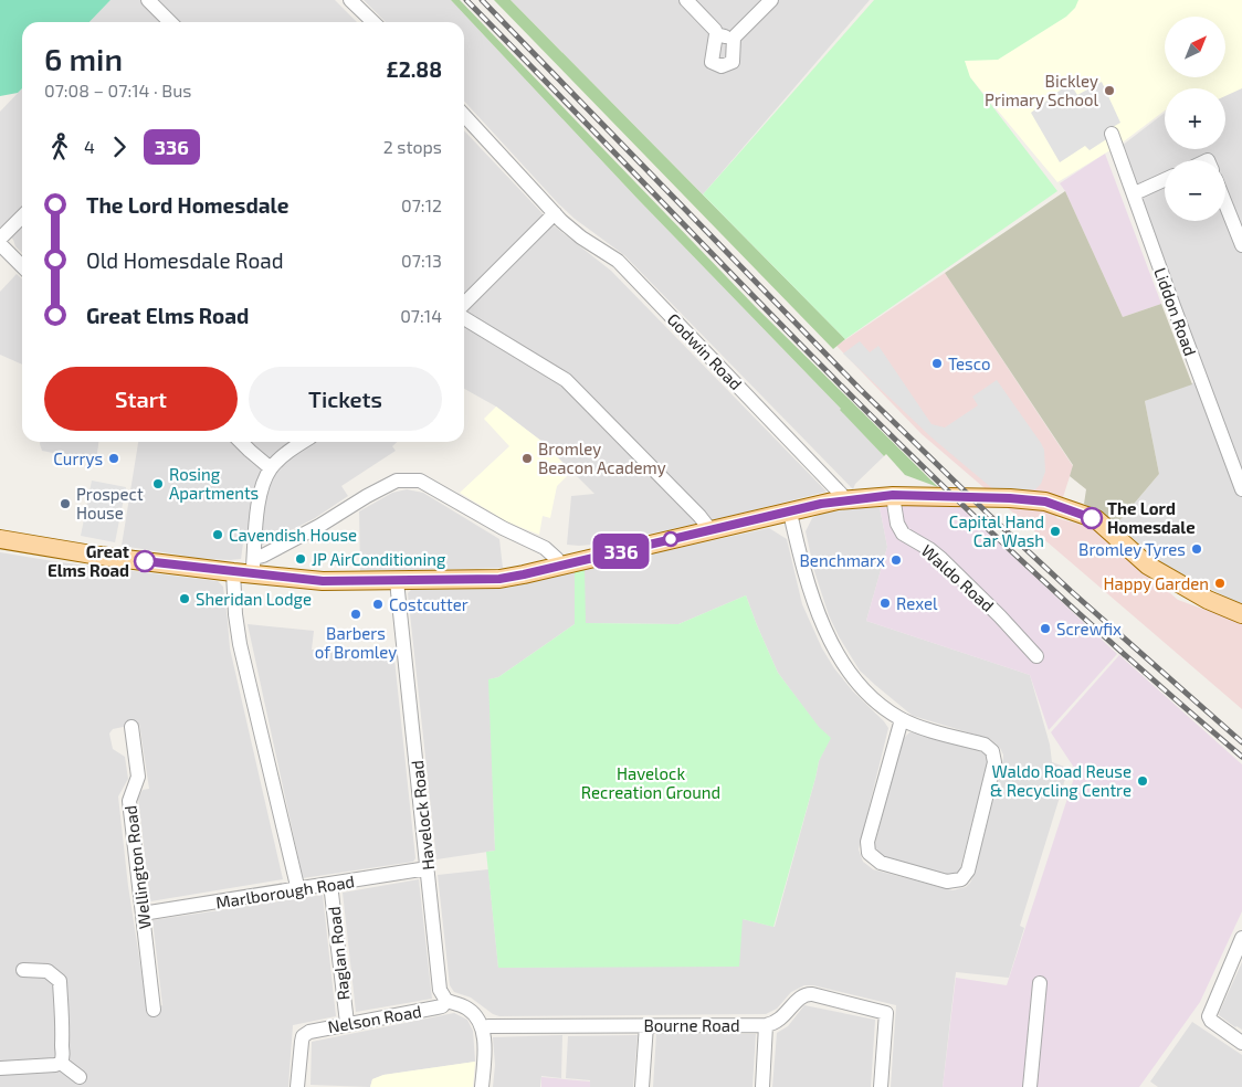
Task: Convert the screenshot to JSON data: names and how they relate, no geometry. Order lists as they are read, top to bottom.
{
  "streets": {
    "street": [
      "Liddon Road",
      "Godwin Road",
      "Waldo Road",
      "Havelock Road",
      "Wellington Road",
      "Marlborough Road",
      "Raglan Road",
      "Nelson Road",
      "Bourne Road"
    ]
  },
  "crossings": [
    ["Havelock Road", "Marlborough Road"],
    ["Havelock Road", "Nelson Road"],
    ["Wellington Road", "Marlborough Road"],
    ["Marlborough Road", "Raglan Road"],
    ["Raglan Road", "Nelson Road"]
  ],
  "parks": ["Havelock Recreation Ground"],
  "places": [
    "Bickley Primary School",
    "Tesco",
    "Currys",
    "Bromley Beacon Academy",
    "Rosing Apartments",
    "Prospect House",
    "The Lord Homesdale",
    "Capital Hand Car Wash",
    "Cavendish House",
    "Bromley Tyres",
    "JP AirConditioning",
    "Benchmarx",
    "Great Elms Road",
    "Happy Garden",
    "Sheridan Lodge",
    "Rexel",
    "Costcutter",
    "Barbers of Bromley",
    "Screwfix",
    "Waldo Road Reuse & Recycling Centre"
  ],
  "lines": ["bus line 336"],
  "north": "top right",
  "page": {
    "on_map": "336",
    "map_buttons": ["+", "−"],
    "heading": ["6 min", "07:08 – 07:14 · Bus", "£2.88"],
    "legs": ["4", "336", "2 stops"],
    "list": [
      {
        "name": "The Lord Homesdale",
        "value": "07:12"
      },
      {
        "name": "Old Homesdale Road",
        "value": "07:13"
      },
      {
        "name": "Great Elms Road",
        "value": "07:14"
      }
    ],
    "buttons": ["Start", "Tickets"]
  }
}
